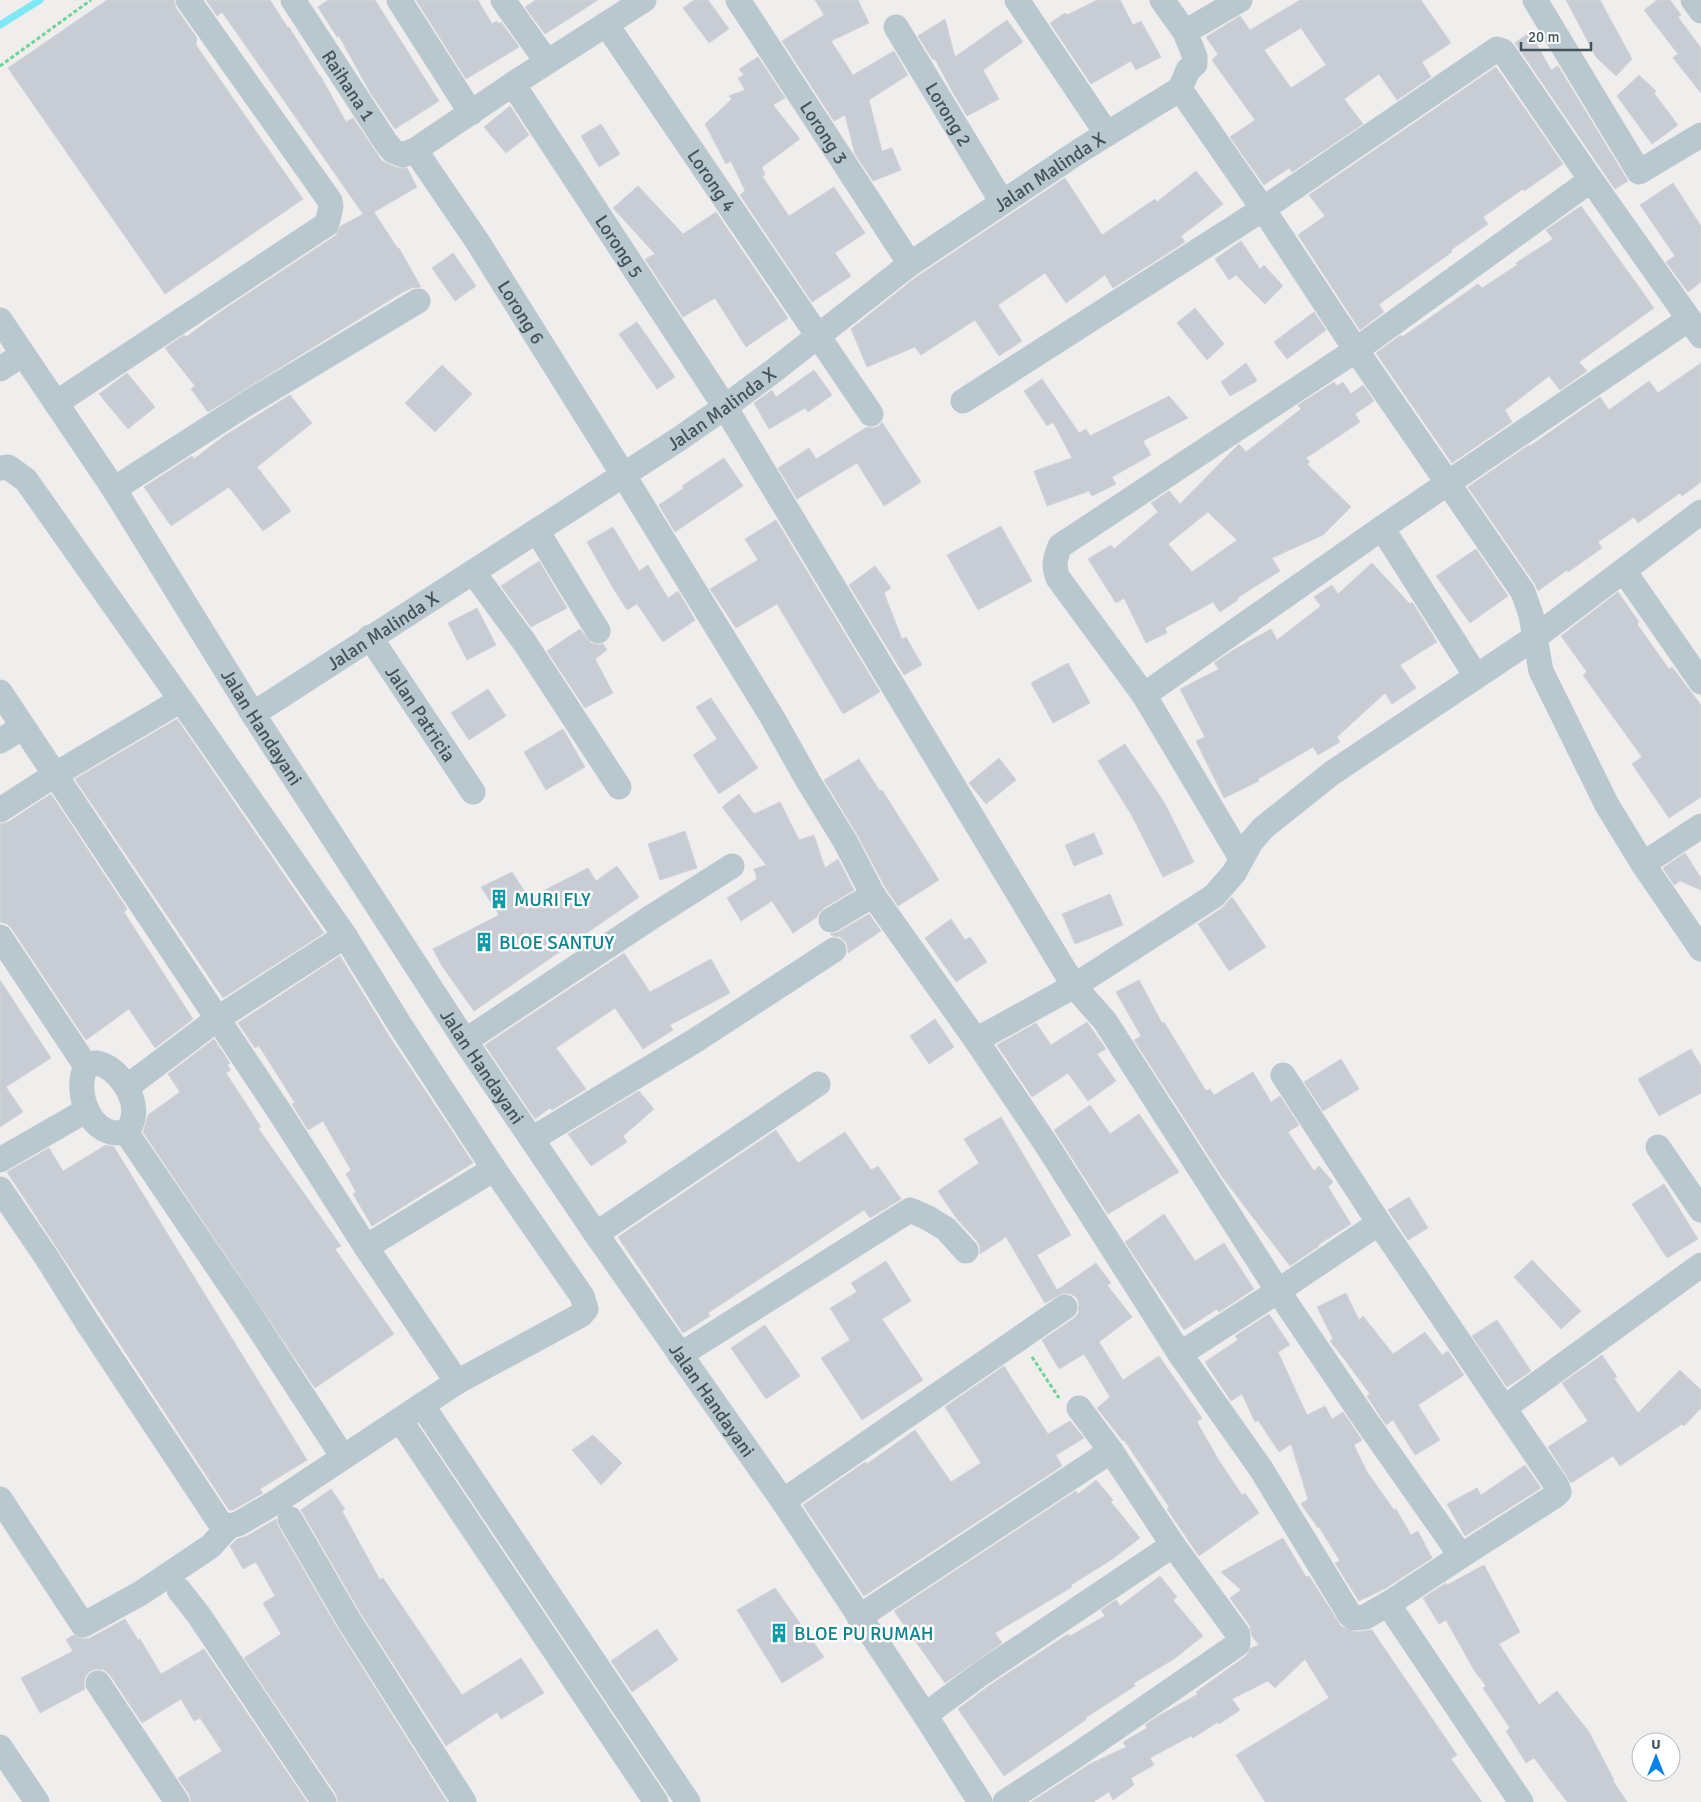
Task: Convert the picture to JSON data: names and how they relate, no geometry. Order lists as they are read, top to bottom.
{
  "streets": {
    "street": [
      "Raihana 1",
      "Lorong 2",
      "Lorong 3",
      "Jalan Malinda X",
      "Lorong 4",
      "Lorong 5",
      "Lorong 6",
      "Jalan Patricia",
      "Jalan Handayani"
    ]
  },
  "crossings": [
    ["Raihana 1", "Lorong 6"],
    ["Lorong 2", "Jalan Malinda X"],
    ["Lorong 3", "Jalan Malinda X"],
    ["Jalan Malinda X", "Lorong 4"],
    ["Jalan Malinda X", "Lorong 5"],
    ["Jalan Malinda X", "Lorong 6"],
    ["Jalan Malinda X", "Jalan Patricia"],
    ["Jalan Malinda X", "Jalan Handayani"],
    ["Lorong 5", "Lorong 6"]
  ],
  "places": {
    "building": ["MURI FLY", "BLOE SANTUY", "BLOE PU RUMAH"]
  },
  "scale_bar": "20 m",
  "north": "top"
}
